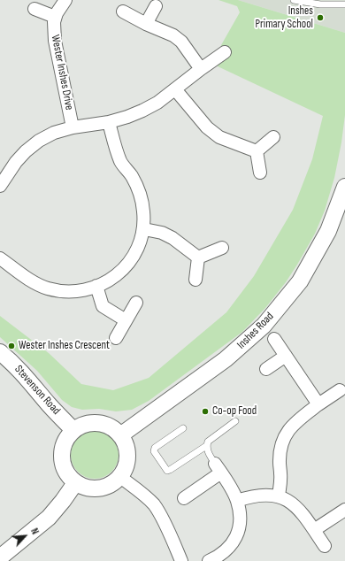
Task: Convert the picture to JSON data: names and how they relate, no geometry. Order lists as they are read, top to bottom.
{
  "streets": {
    "street": ["Wester Inshes Drive", "Inshes Road", "Stevenson Road"]
  },
  "crossings": [
    ["Inshes Road", "Stevenson Road"]
  ],
  "places": ["Inshes Primary School", "Wester Inshes Crescent", "Co-op Food"],
  "north": "top right"
}
